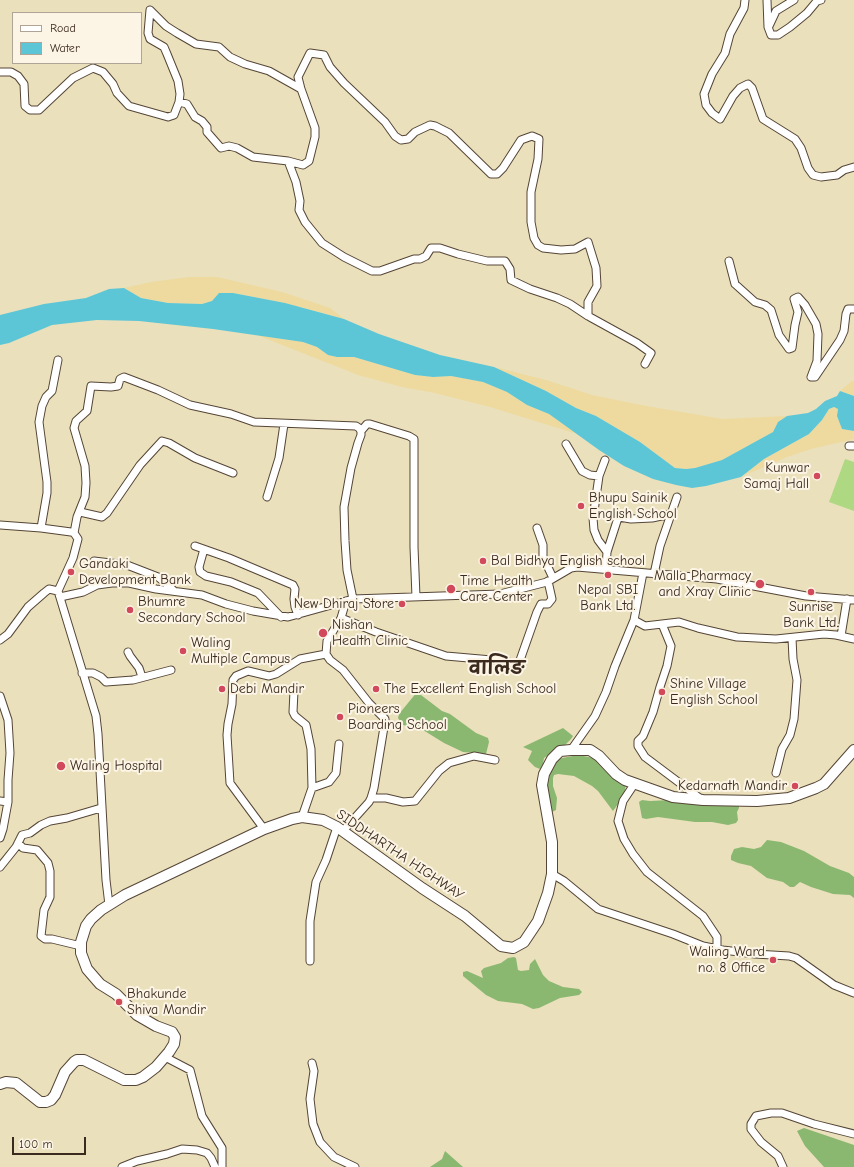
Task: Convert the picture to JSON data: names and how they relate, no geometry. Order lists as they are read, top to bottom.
{
  "streets": {
    "highway": ["SIDDHARTHA HIGHWAY"]
  },
  "districts": ["वालिङ"],
  "places": [
    "Kunwar Samaj Hall",
    "Bhupu Sainik English School",
    "Bal Bidhya English school",
    "Gandaki Development Bank",
    "Nepal SBI Bank Ltd.",
    "Malla Pharmacy and Xray Clinic",
    "Time Health Care Center",
    "Sunrise Bank Ltd.",
    "New Dhiraj Store",
    "Bhumre Secondary School",
    "Nishan Health Clinic",
    "Waling Multiple Campus",
    "Debi Mandir",
    "The Excellent English School",
    "Shine Village English School",
    "Pioneers Boarding School",
    "Waling Hospital",
    "Kedarnath Mandir",
    "Waling Ward no. 8 Office",
    "Bhakunde Shiva Mandir"
  ],
  "legend": ["Road", "Water"],
  "scale_bar": "100 m"
}
